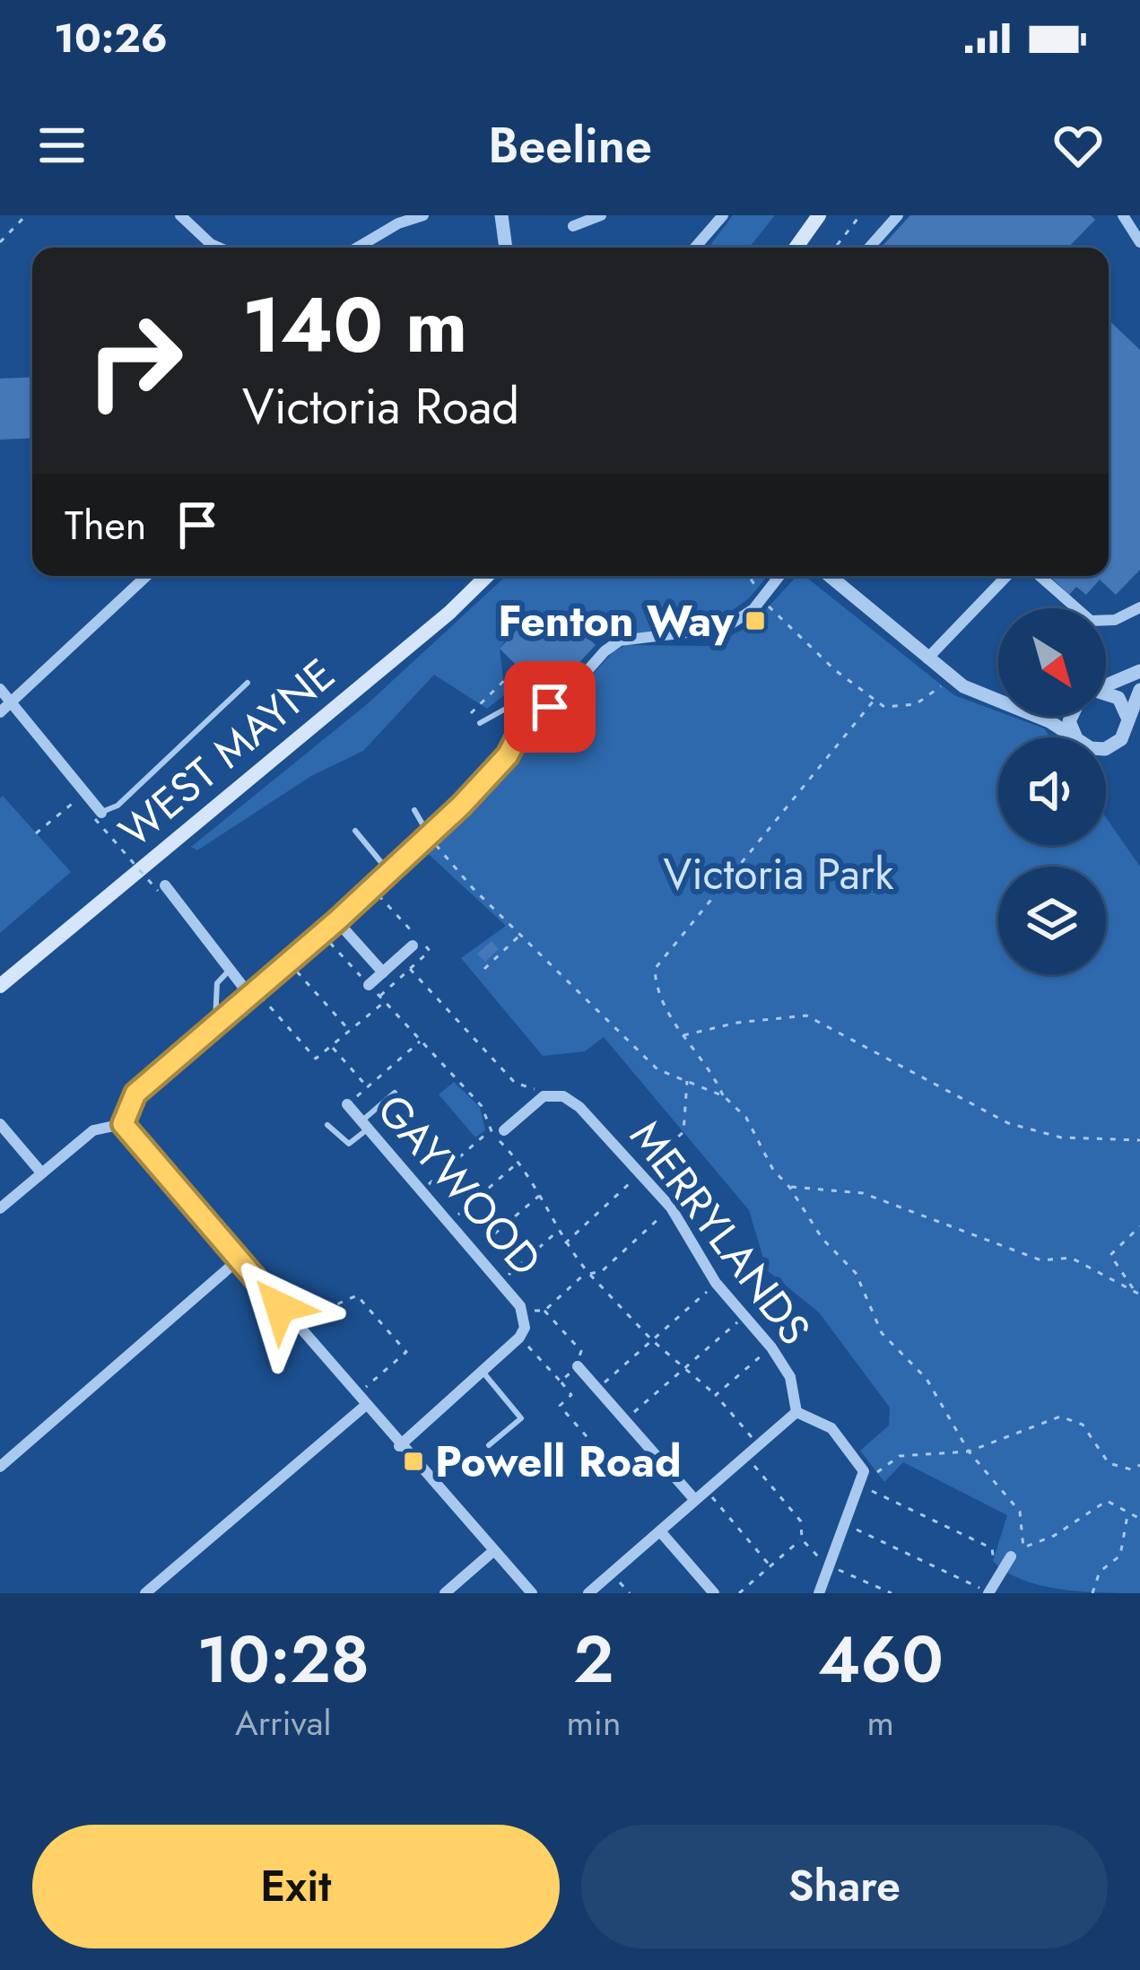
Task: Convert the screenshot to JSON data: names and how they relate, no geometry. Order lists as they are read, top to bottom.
{
  "streets": {
    "main road": ["WEST MAYNE"],
    "street": ["GAYWOOD", "MERRYLANDS"]
  },
  "parks": ["Victoria Park"],
  "places": {
    "transit": ["Fenton Way", "Powell Road"]
  },
  "north": "bottom right",
  "page": {
    "status": "10:26",
    "header": "Beeline",
    "turn": ["140 m", "Victoria Road"],
    "then": "Then",
    "eta": [
      "10:28",
      "Arrival",
      "2",
      "min",
      "460",
      "m"
    ],
    "buttons": ["Exit", "Share"]
  }
}
